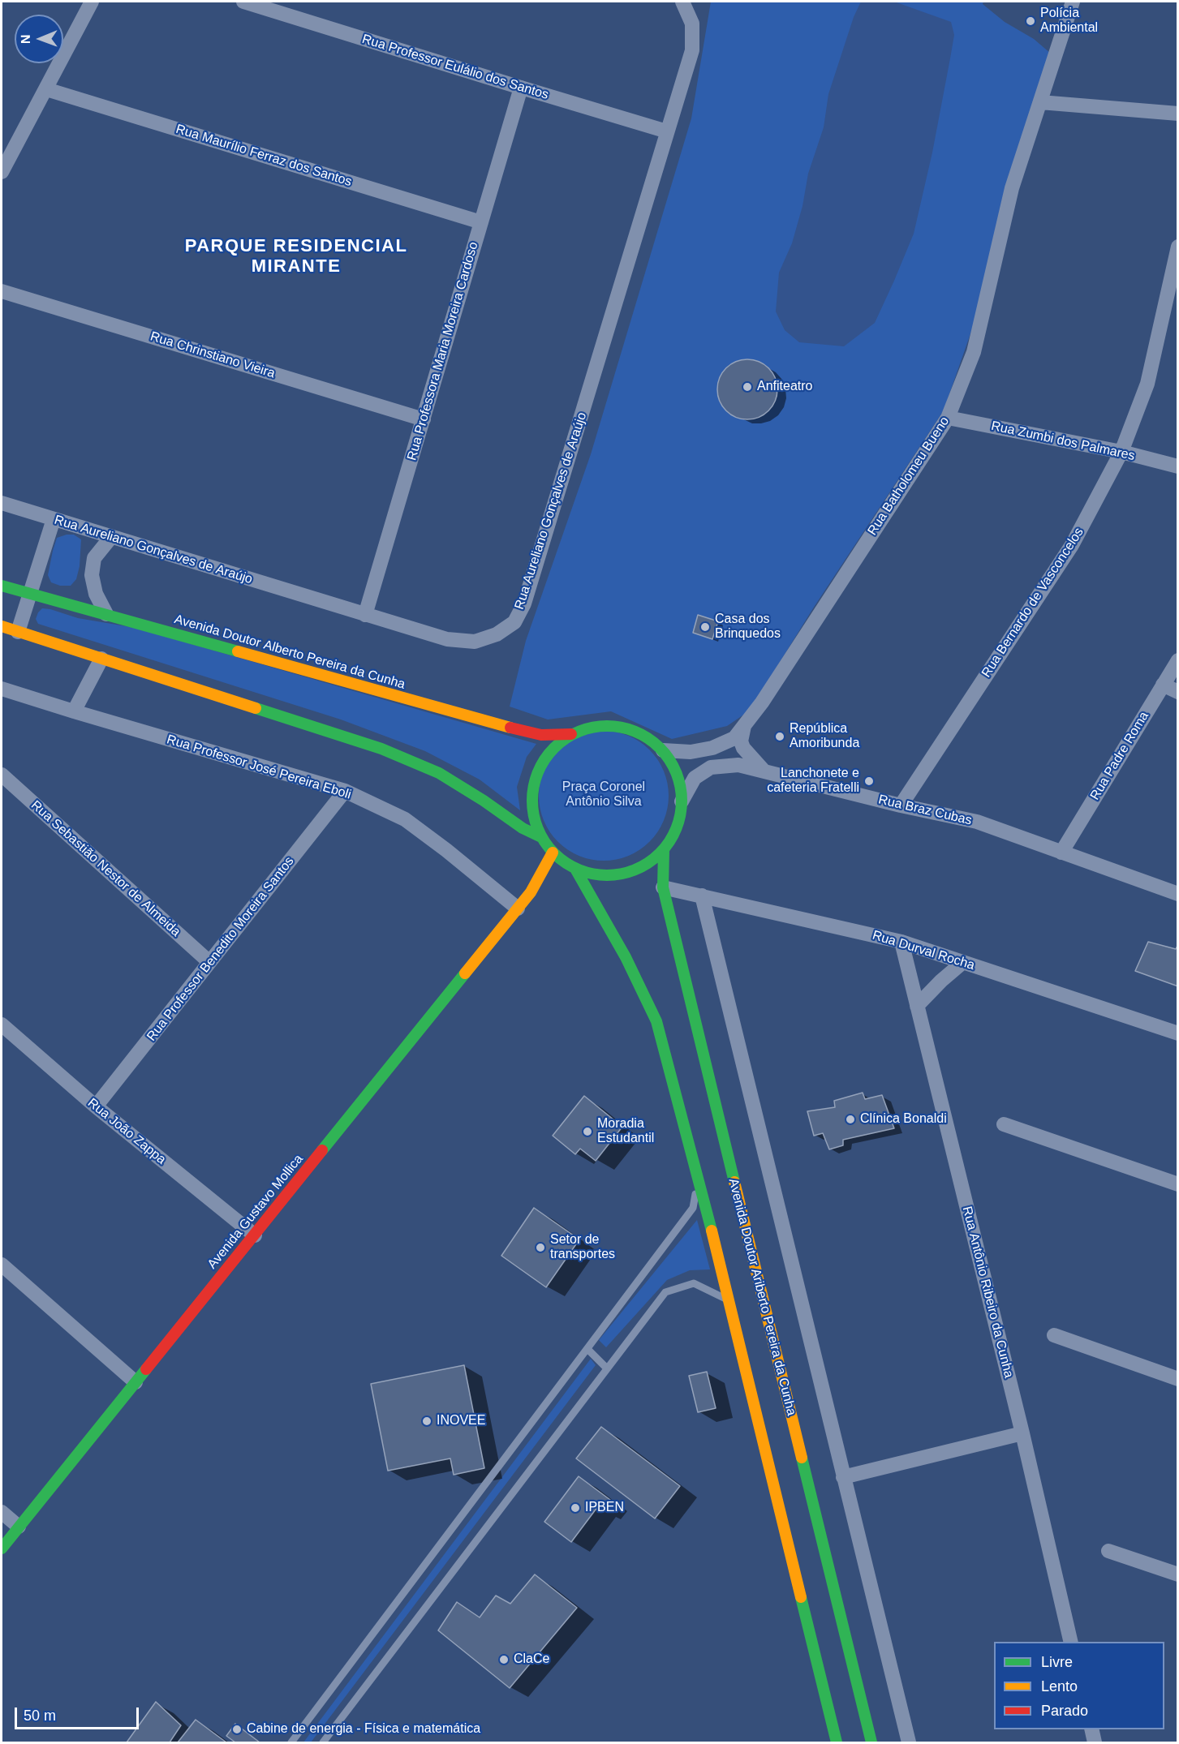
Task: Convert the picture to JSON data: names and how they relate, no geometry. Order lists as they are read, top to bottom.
{
  "streets": {
    "main road": ["Avenida Doutor Alberto Pereira da Cunha", "Avenida Gustavo Mollica", "Avenida Doutor Ariberto Pereira da Cunha"],
    "street": [
      "Rua Professor Eulálio dos Santos",
      "Rua Maurílio Ferraz dos Santos",
      "Rua Professora Maria Moreira Cardoso",
      "Rua Chrinstiano Vieira",
      "Rua Zumbi dos Palmares",
      "Rua Batholomeu Bueno",
      "Rua Aureliano Gonçalves de Araújo",
      "Rua Bernardo de Vasconcelos",
      "Rua Padre Roma",
      "Rua Professor José Pereira Eboli",
      "Rua Braz Cubas",
      "Rua Sebastião Nestor de Almeida",
      "Rua Professor Benedito Moreira Santos",
      "Rua Durval Rocha",
      "Rua João Zappa",
      "Rua Antônio Ribeiro da Cunha"
    ]
  },
  "crossings": [
    ["Rua Professor Eulálio dos Santos", "Rua Professora Maria Moreira Cardoso"],
    ["Rua Professor Eulálio dos Santos", "Rua Aureliano Gonçalves de Araújo"],
    ["Rua Maurílio Ferraz dos Santos", "Rua Professora Maria Moreira Cardoso"],
    ["Rua Professora Maria Moreira Cardoso", "Rua Chrinstiano Vieira"],
    ["Rua Professora Maria Moreira Cardoso", "Rua Aureliano Gonçalves de Araújo"],
    ["Rua Zumbi dos Palmares", "Rua Batholomeu Bueno"],
    ["Rua Zumbi dos Palmares", "Rua Bernardo de Vasconcelos"],
    ["Rua Batholomeu Bueno", "Avenida Doutor Alberto Pereira da Cunha"],
    ["Rua Batholomeu Bueno", "Rua Braz Cubas"],
    ["Rua Batholomeu Bueno", "Avenida Gustavo Mollica"],
    ["Rua Batholomeu Bueno", "Avenida Doutor Ariberto Pereira da Cunha"],
    ["Rua Bernardo de Vasconcelos", "Rua Braz Cubas"],
    ["Avenida Doutor Alberto Pereira da Cunha", "Rua Braz Cubas"],
    ["Avenida Doutor Alberto Pereira da Cunha", "Avenida Gustavo Mollica"],
    ["Avenida Doutor Alberto Pereira da Cunha", "Avenida Doutor Ariberto Pereira da Cunha"],
    ["Rua Padre Roma", "Rua Braz Cubas"],
    ["Rua Professor José Pereira Eboli", "Rua Professor Benedito Moreira Santos"],
    ["Rua Professor José Pereira Eboli", "Avenida Gustavo Mollica"],
    ["Rua Braz Cubas", "Avenida Gustavo Mollica"],
    ["Rua Braz Cubas", "Avenida Doutor Ariberto Pereira da Cunha"],
    ["Rua Sebastião Nestor de Almeida", "Rua Professor Benedito Moreira Santos"],
    ["Rua Professor Benedito Moreira Santos", "Rua João Zappa"],
    ["Rua Durval Rocha", "Rua Antônio Ribeiro da Cunha"],
    ["Rua Durval Rocha", "Avenida Doutor Ariberto Pereira da Cunha"],
    ["Rua João Zappa", "Avenida Gustavo Mollica"],
    ["Avenida Gustavo Mollica", "Avenida Doutor Ariberto Pereira da Cunha"]
  ],
  "districts": ["PARQUE RESIDENCIAL MIRANTE"],
  "parks": ["Praça Coronel Antônio Silva"],
  "places": [
    "Polícia Ambiental",
    "Anfiteatro",
    "Casa dos Brinquedos",
    "República Amoribunda",
    "Lanchonete e cafeteria Fratelli",
    "Clínica Bonaldi",
    "Moradia Estudantil",
    "Setor de transportes",
    "INOVEE",
    "IPBEN",
    "ClaCe",
    "Cabine de energia - Física e matemática"
  ],
  "legend": ["Livre", "Lento", "Parado"],
  "scale_bar": "50 m",
  "north": "left"
}
